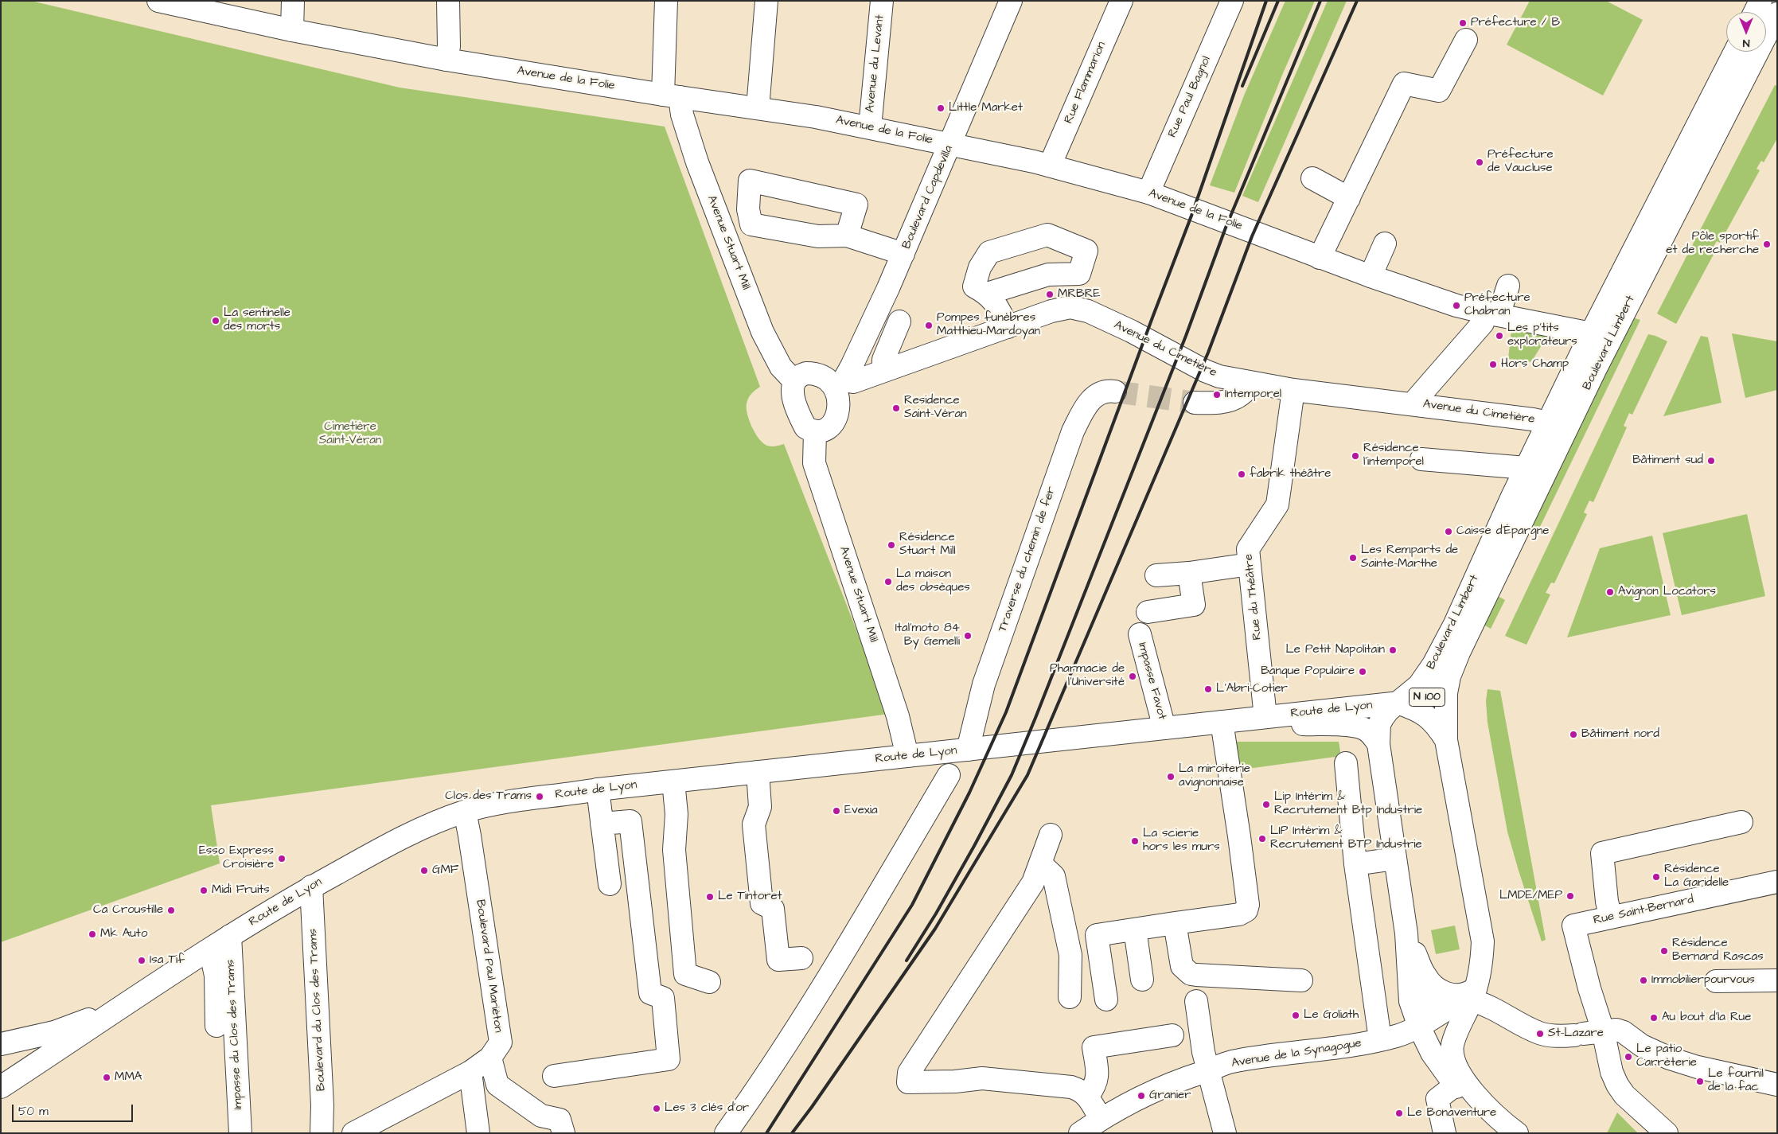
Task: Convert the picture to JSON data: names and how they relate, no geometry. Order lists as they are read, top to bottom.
{
  "streets": {
    "main road": [
      "Avenue du Levant",
      "Avenue de la Folie",
      "Rue Flammarion",
      "Rue Paul Bagnol",
      "Boulevard Capdevilla",
      "Avenue Stuart Mill",
      "Boulevard Limbert",
      "Avenue du Cimetière",
      "Traverse du chemin de fer",
      "Rue du Théâtre",
      "Impasse Favot",
      "N 100",
      "Route de Lyon",
      "Rue Saint-Bernard",
      "Boulevard Paul Marièton",
      "Boulevard du Clos des Trams",
      "Impasse du Clos des Trams",
      "Avenue de la Synagogue"
    ]
  },
  "crossings": [
    ["Avenue du Levant", "Avenue de la Folie"],
    ["Avenue de la Folie", "Rue Flammarion"],
    ["Avenue de la Folie", "Rue Paul Bagnol"],
    ["Avenue de la Folie", "Boulevard Capdevilla"],
    ["Avenue de la Folie", "Avenue Stuart Mill"],
    ["Avenue de la Folie", "Boulevard Limbert"],
    ["Boulevard Capdevilla", "Avenue Stuart Mill"],
    ["Boulevard Capdevilla", "Avenue du Cimetière"],
    ["Avenue Stuart Mill", "Avenue du Cimetière"],
    ["Avenue Stuart Mill", "Route de Lyon"],
    ["Boulevard Limbert", "Avenue du Cimetière"],
    ["Boulevard Limbert", "Route de Lyon"],
    ["Avenue du Cimetière", "Rue du Théâtre"],
    ["Traverse du chemin de fer", "Route de Lyon"],
    ["Rue du Théâtre", "Route de Lyon"],
    ["Impasse Favot", "Route de Lyon"],
    ["Route de Lyon", "Boulevard Paul Marièton"],
    ["Route de Lyon", "Boulevard du Clos des Trams"],
    ["Route de Lyon", "Impasse du Clos des Trams"]
  ],
  "parks": ["Cimetière Saint-Véran"],
  "places": [
    "Préfecture / B",
    "Little Market",
    "Préfecture de Vaucluse",
    "Pôle sportif et de recherche",
    "MRBRE",
    "Préfecture Chabran",
    "La sentinelle des morts",
    "Pompes funèbres Matthieu-Mardoyan",
    "Les p’tits explorateurs",
    "Hors Champ",
    "Intemporel",
    "Residence Saint-Véran",
    "Résidence l'intemporel",
    "Bâtiment sud",
    "fabrik théâtre",
    "Caisse d'Épargne",
    "Résidence Stuart Mill",
    "Les Remparts de Sainte-Marthe",
    "La maison des obsèques",
    "Avignon Locators",
    "Ital'moto 84 By Gemelli",
    "Le Petit Napolitain",
    "Banque Populaire",
    "Pharmacie de l'Université",
    "L'Abri-Cotier",
    "Bâtiment nord",
    "La miroiterie avignonnaise",
    "Clos des Trams",
    "Lip Intérim & Recrutement Btp Industrie",
    "Evexia",
    "LIP Intérim & Recrutement BTP Industrie",
    "La scierie hors les murs",
    "Esso Express Croisière",
    "GMF",
    "Résidence La Garidelle",
    "Midi Fruits",
    "LMDE/MEP",
    "Le Tintoret",
    "Ca Croustille",
    "Mk Auto",
    "Résidence Bernard Rascas",
    "Isa Tif",
    "Immobilierpourvous",
    "Le Goliath",
    "Au bout d’la Rue",
    "St-Lazare",
    "Le patio Carrèterie",
    "MMA",
    "Le fournil de la fac",
    "Granier",
    "Les 3 clés d'or",
    "Le Bonaventure"
  ],
  "scale_bar": "50 m",
  "north": "bottom"
}
